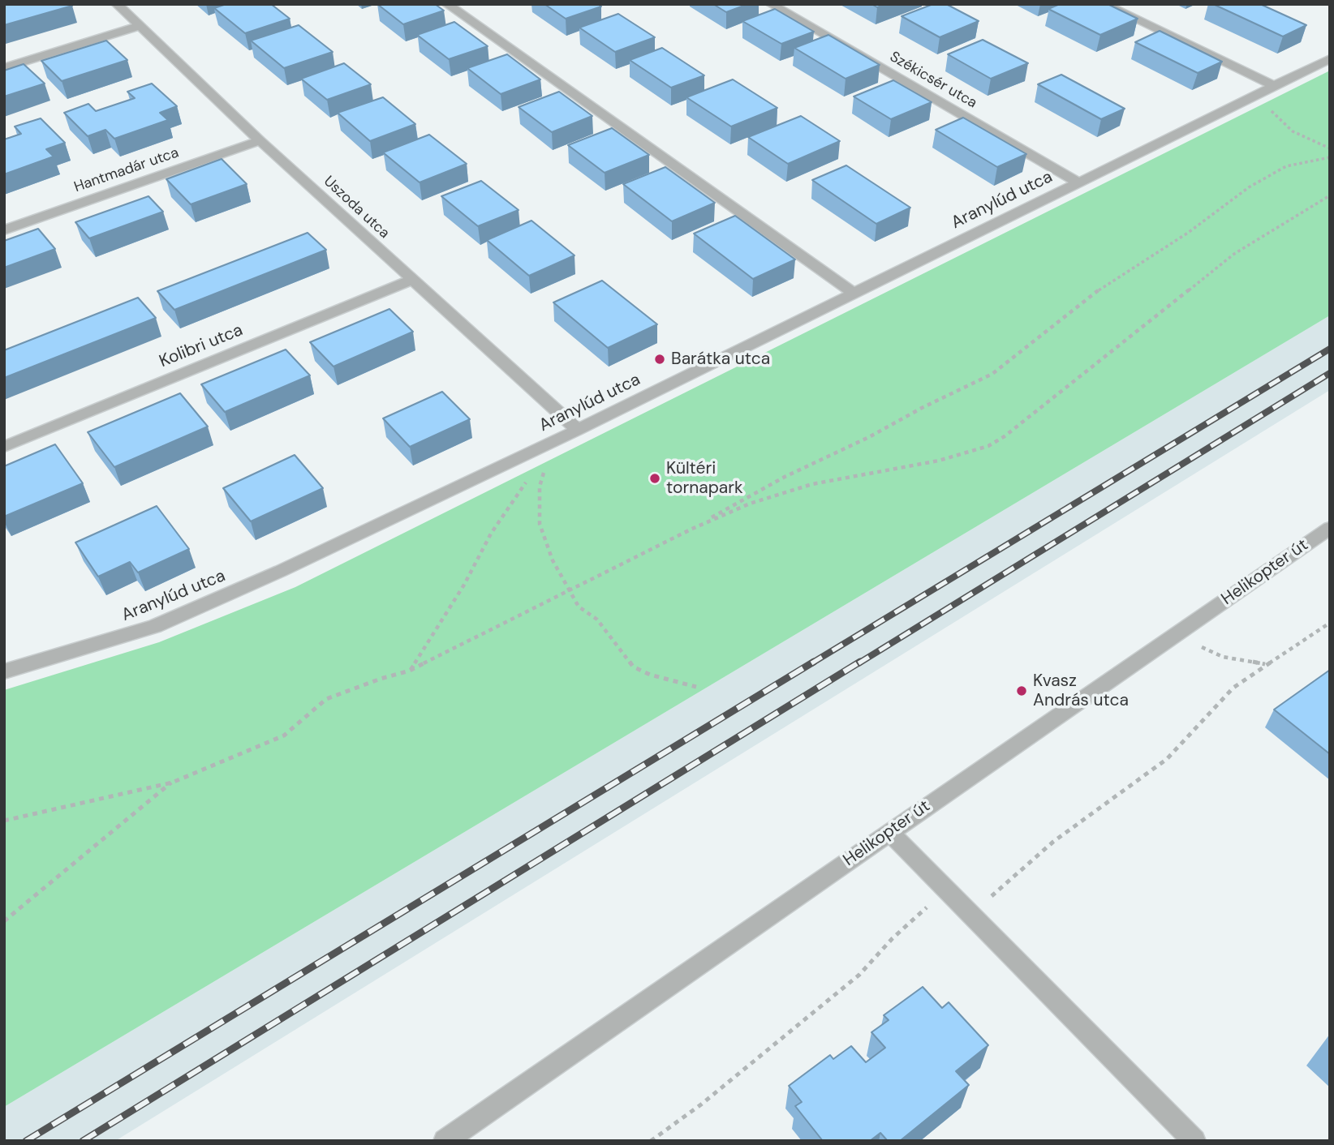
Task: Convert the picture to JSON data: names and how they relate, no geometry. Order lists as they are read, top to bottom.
{
  "streets": {
    "street": [
      "Székicsér utca",
      "Hantmadár utca",
      "Aranylúd utca",
      "Uszoda utca",
      "Kolibri utca",
      "Helikopter út"
    ]
  },
  "crossings": [
    ["Székicsér utca", "Aranylúd utca"],
    ["Hantmadár utca", "Uszoda utca"],
    ["Aranylúd utca", "Uszoda utca"],
    ["Uszoda utca", "Kolibri utca"]
  ],
  "places": ["Barátka utca", "Kültéri tornapark", "Kvasz András utca"]
}
